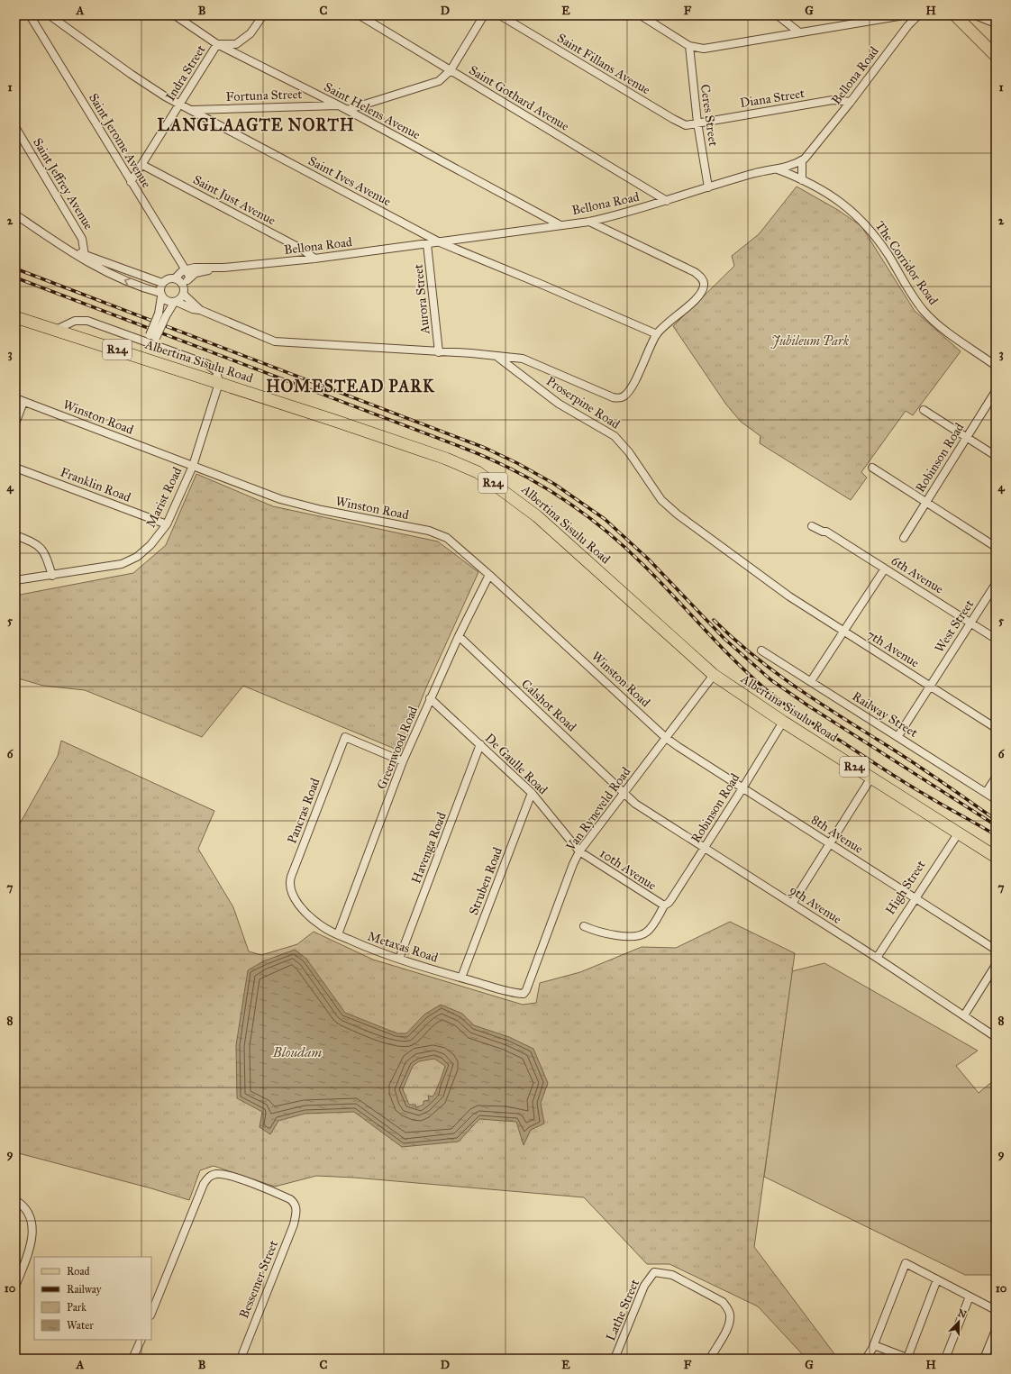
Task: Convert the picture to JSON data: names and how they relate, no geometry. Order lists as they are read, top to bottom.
{
  "streets": {
    "main road": ["R24", "Albertina Sisulu Road"],
    "street": [
      "Saint Fillans Avenue",
      "Indra Street",
      "Bellona Road",
      "Fortuna Street",
      "Saint Gothard Avenue",
      "Diana Street",
      "Saint Helens Avenue",
      "Ceres Street",
      "Saint Jerome Avenue",
      "Saint Ives Avenue",
      "Saint Jeffrey Avenue",
      "Saint Just Avenue",
      "The Corridor Road",
      "Aurora Street",
      "Proserpine Road",
      "Winston Road",
      "Robinson Road",
      "Franklin Road",
      "Marist Road",
      "6th Avenue",
      "West Street",
      "7th Avenue",
      "Calshot Road",
      "Railway Street",
      "Greenwood Road",
      "De Gaulle Road",
      "Van Ryneveld Road",
      "Pancras Road",
      "8th Avenue",
      "Havenga Road",
      "10th Avenue",
      "Struben Road",
      "High Street",
      "9th Avenue",
      "Metaxas Road",
      "Bessemer Street",
      "Lathe Street"
    ]
  },
  "crossings": [
    ["Saint Fillans Avenue", "Diana Street"],
    ["Saint Fillans Avenue", "Ceres Street"],
    ["Indra Street", "Saint Helens Avenue"],
    ["Indra Street", "Saint Jerome Avenue"],
    ["Indra Street", "Saint Ives Avenue"],
    ["Indra Street", "Saint Just Avenue"],
    ["Bellona Road", "Saint Gothard Avenue"],
    ["Bellona Road", "Diana Street"],
    ["Bellona Road", "Saint Helens Avenue"],
    ["Bellona Road", "Ceres Street"],
    ["Bellona Road", "Saint Jerome Avenue"],
    ["Bellona Road", "Saint Ives Avenue"],
    ["Bellona Road", "Saint Just Avenue"],
    ["Bellona Road", "The Corridor Road"],
    ["Bellona Road", "Aurora Street"],
    ["Fortuna Street", "Saint Helens Avenue"],
    ["Fortuna Street", "Saint Ives Avenue"],
    ["Diana Street", "Ceres Street"],
    ["Saint Ives Avenue", "Proserpine Road"],
    ["Saint Jeffrey Avenue", "Proserpine Road"],
    ["Aurora Street", "Proserpine Road"],
    ["Albertina Sisulu Road", "Robinson Road"],
    ["Albertina Sisulu Road", "Marist Road"],
    ["Albertina Sisulu Road", "Van Ryneveld Road"],
    ["Albertina Sisulu Road", "High Street"],
    ["Proserpine Road", "7th Avenue"],
    ["Winston Road", "Marist Road"],
    ["Winston Road", "Greenwood Road"],
    ["Winston Road", "Van Ryneveld Road"],
    ["Winston Road", "8th Avenue"],
    ["Robinson Road", "8th Avenue"],
    ["Robinson Road", "10th Avenue"],
    ["Robinson Road", "9th Avenue"],
    ["Franklin Road", "Marist Road"],
    ["6th Avenue", "West Street"],
    ["West Street", "7th Avenue"],
    ["West Street", "Railway Street"],
    ["Calshot Road", "Greenwood Road"],
    ["Calshot Road", "Van Ryneveld Road"],
    ["Calshot Road", "9th Avenue"],
    ["Greenwood Road", "De Gaulle Road"],
    ["Greenwood Road", "Pancras Road"],
    ["Greenwood Road", "Metaxas Road"],
    ["De Gaulle Road", "Van Ryneveld Road"],
    ["De Gaulle Road", "Havenga Road"],
    ["De Gaulle Road", "10th Avenue"],
    ["De Gaulle Road", "Struben Road"],
    ["Van Ryneveld Road", "8th Avenue"],
    ["Van Ryneveld Road", "10th Avenue"],
    ["Van Ryneveld Road", "9th Avenue"],
    ["Van Ryneveld Road", "Metaxas Road"],
    ["Pancras Road", "Metaxas Road"],
    ["8th Avenue", "High Street"],
    ["Havenga Road", "Metaxas Road"],
    ["Struben Road", "Metaxas Road"],
    ["High Street", "9th Avenue"]
  ],
  "districts": ["LANGLAAGTE NORTH", "HOMESTEAD PARK"],
  "water": ["Bloudam"],
  "parks": ["Jubileum Park"],
  "legend": [
    "Road",
    "Railway",
    "Park",
    "Water"
  ],
  "north": "top",
  "grid": {
    "columns": [
      "A",
      "B",
      "C",
      "D",
      "E",
      "F",
      "G",
      "H"
    ],
    "rows": [
      "1",
      "2",
      "3",
      "4",
      "5",
      "6",
      "7",
      "8",
      "9",
      "10"
    ]
  }
}
